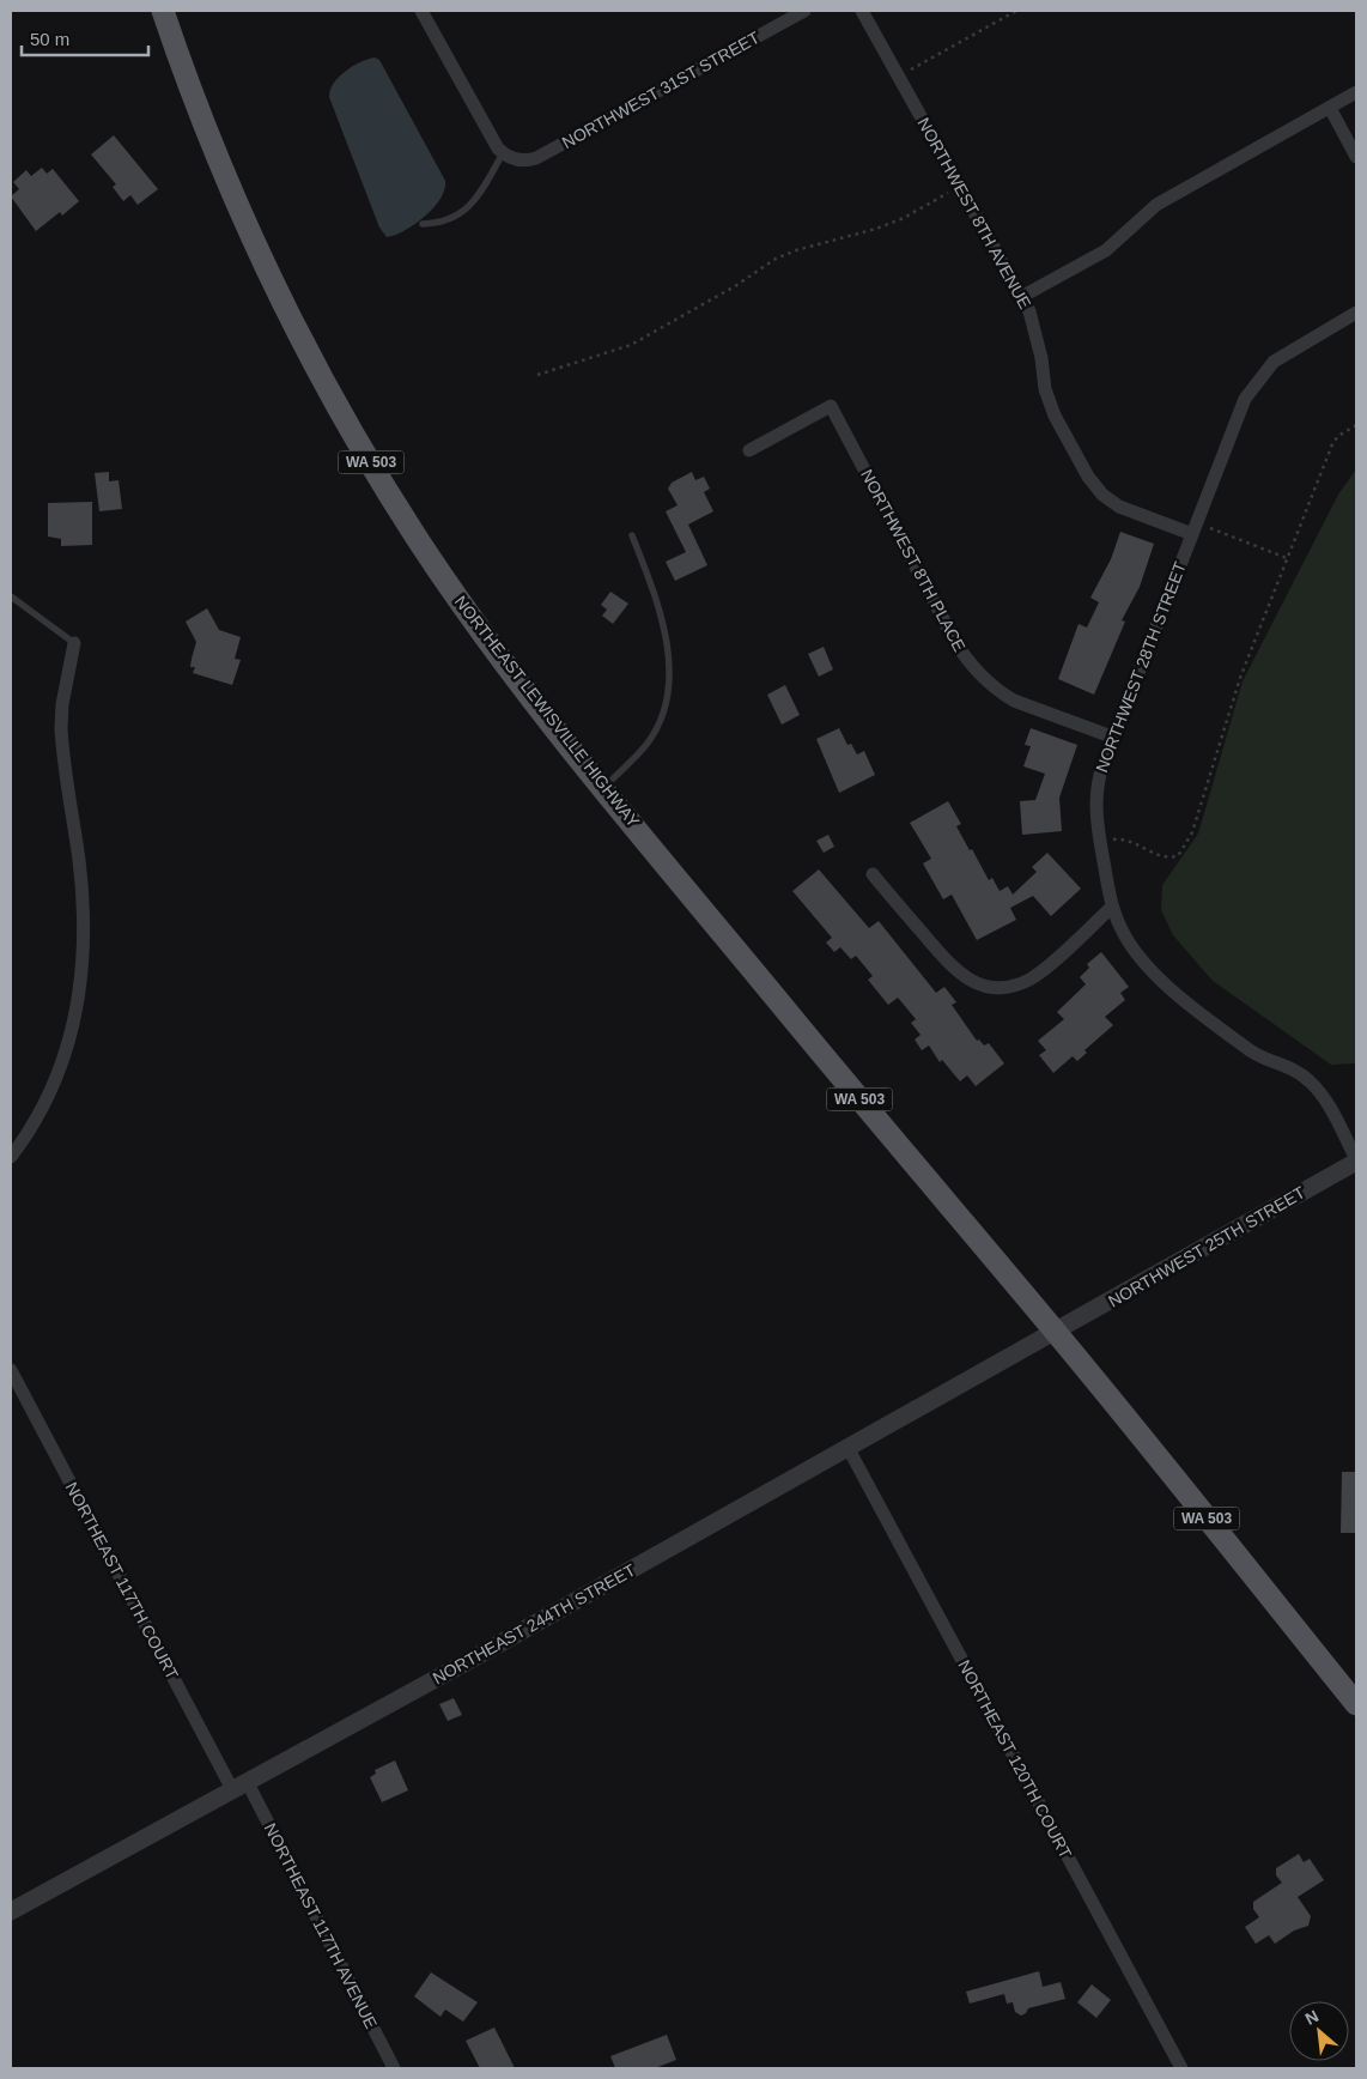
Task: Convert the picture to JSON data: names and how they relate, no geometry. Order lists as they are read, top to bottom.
{
  "streets": {
    "main road": ["WA 503", "NORTHEAST LEWISVILLE HIGHWAY"],
    "street": [
      "NORTHWEST 31ST STREET",
      "NORTHWEST 8TH AVENUE",
      "NORTHWEST 8TH PLACE",
      "NORTHWEST 28TH STREET",
      "NORTHWEST 25TH STREET",
      "NORTHEAST 117TH COURT",
      "NORTHEAST 244TH STREET",
      "NORTHEAST 120TH COURT",
      "NORTHEAST 117TH AVENUE"
    ]
  },
  "crossings": [
    ["NORTHWEST 8TH AVENUE", "NORTHWEST 28TH STREET"],
    ["WA 503", "NORTHEAST LEWISVILLE HIGHWAY"],
    ["WA 503", "NORTHWEST 25TH STREET"],
    ["WA 503", "NORTHEAST 244TH STREET"],
    ["NORTHWEST 8TH PLACE", "NORTHWEST 28TH STREET"],
    ["NORTHWEST 28TH STREET", "NORTHWEST 25TH STREET"],
    ["NORTHEAST LEWISVILLE HIGHWAY", "NORTHWEST 25TH STREET"],
    ["NORTHEAST LEWISVILLE HIGHWAY", "NORTHEAST 244TH STREET"],
    ["NORTHWEST 25TH STREET", "NORTHEAST 244TH STREET"],
    ["NORTHEAST 117TH COURT", "NORTHEAST 244TH STREET"],
    ["NORTHEAST 117TH COURT", "NORTHEAST 117TH AVENUE"],
    ["NORTHEAST 244TH STREET", "NORTHEAST 120TH COURT"],
    ["NORTHEAST 244TH STREET", "NORTHEAST 117TH AVENUE"]
  ],
  "scale_bar": "50 m",
  "north": "top left"
}
